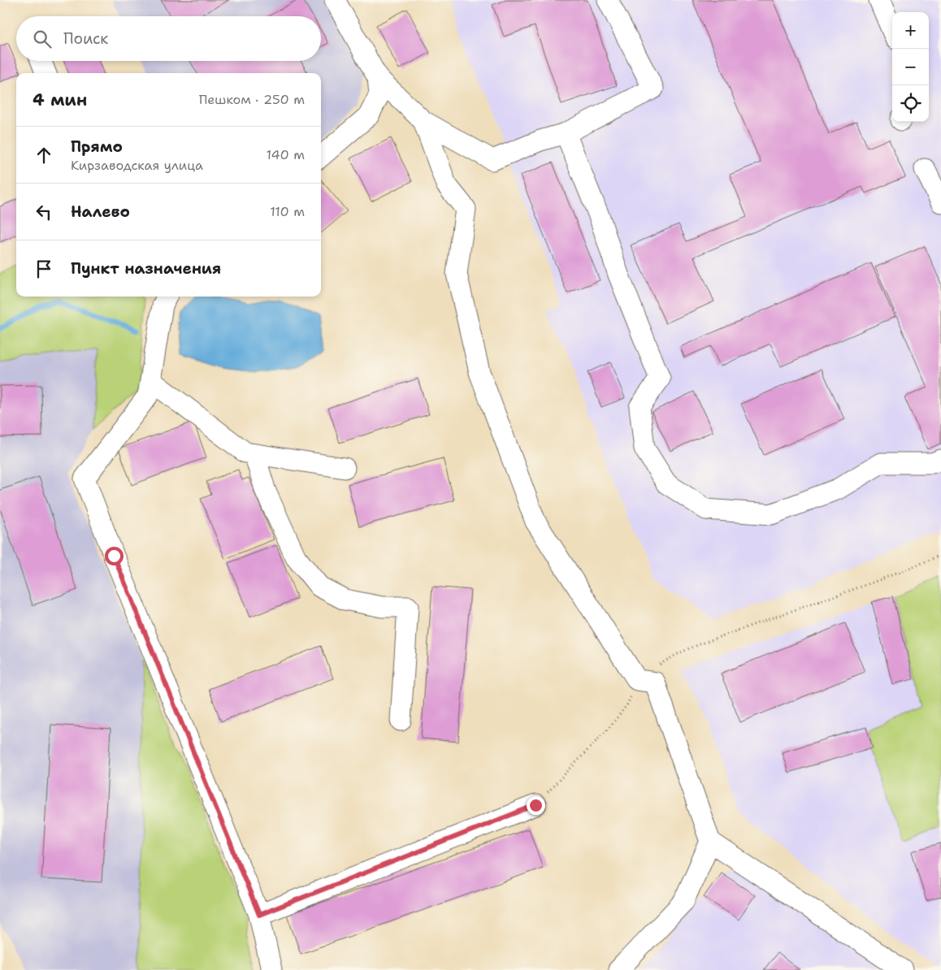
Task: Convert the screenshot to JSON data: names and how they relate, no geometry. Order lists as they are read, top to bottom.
{
  "page": {
    "map_buttons": ["+", "−"],
    "search": "Поиск",
    "heading": ["4 мин", "Пешком · 250 m"],
    "list": [
      ["Прямо", "Кирзаводская улица", "140 m"],
      ["Налево", "110 m"],
      "Пункт назначения"
    ]
  }
}
